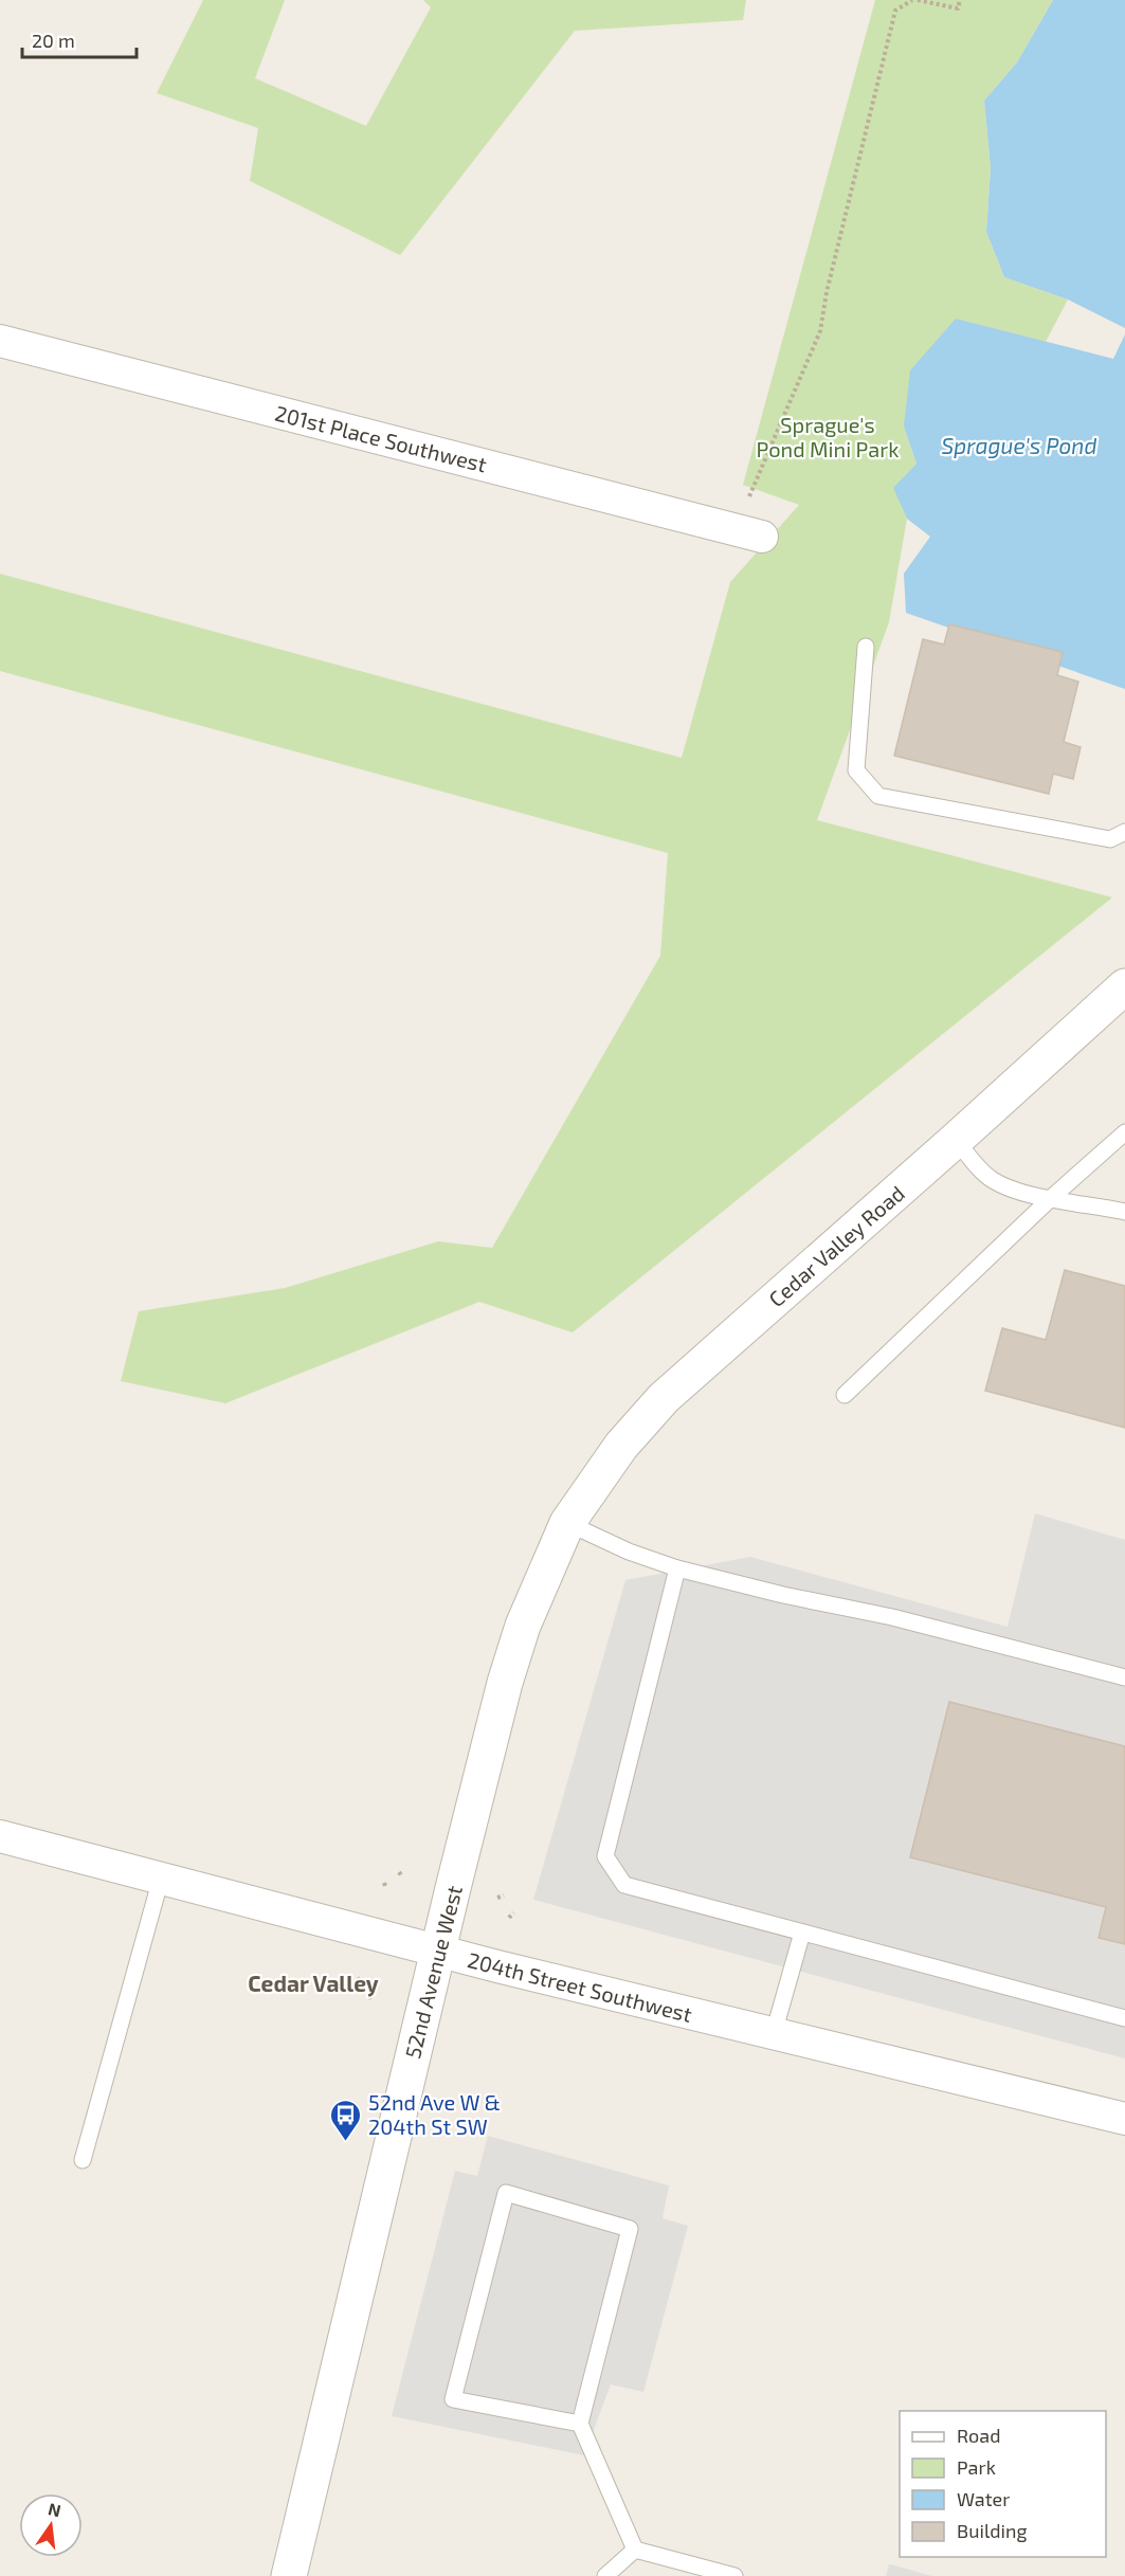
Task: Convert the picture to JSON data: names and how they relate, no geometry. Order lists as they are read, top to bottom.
{
  "streets": {
    "street": [
      "201st Place Southwest",
      "Cedar Valley Road",
      "52nd Avenue West",
      "204th Street Southwest"
    ]
  },
  "crossings": [
    ["Cedar Valley Road", "52nd Avenue West"],
    ["52nd Avenue West", "204th Street Southwest"]
  ],
  "districts": ["Cedar Valley"],
  "water": ["Sprague's Pond"],
  "parks": ["Sprague's Pond Mini Park"],
  "places": {
    "bus stop": ["52nd Ave W & 204th St SW"]
  },
  "legend": [
    "Road",
    "Park",
    "Water",
    "Building"
  ],
  "scale_bar": "20 m",
  "north": "top"
}
